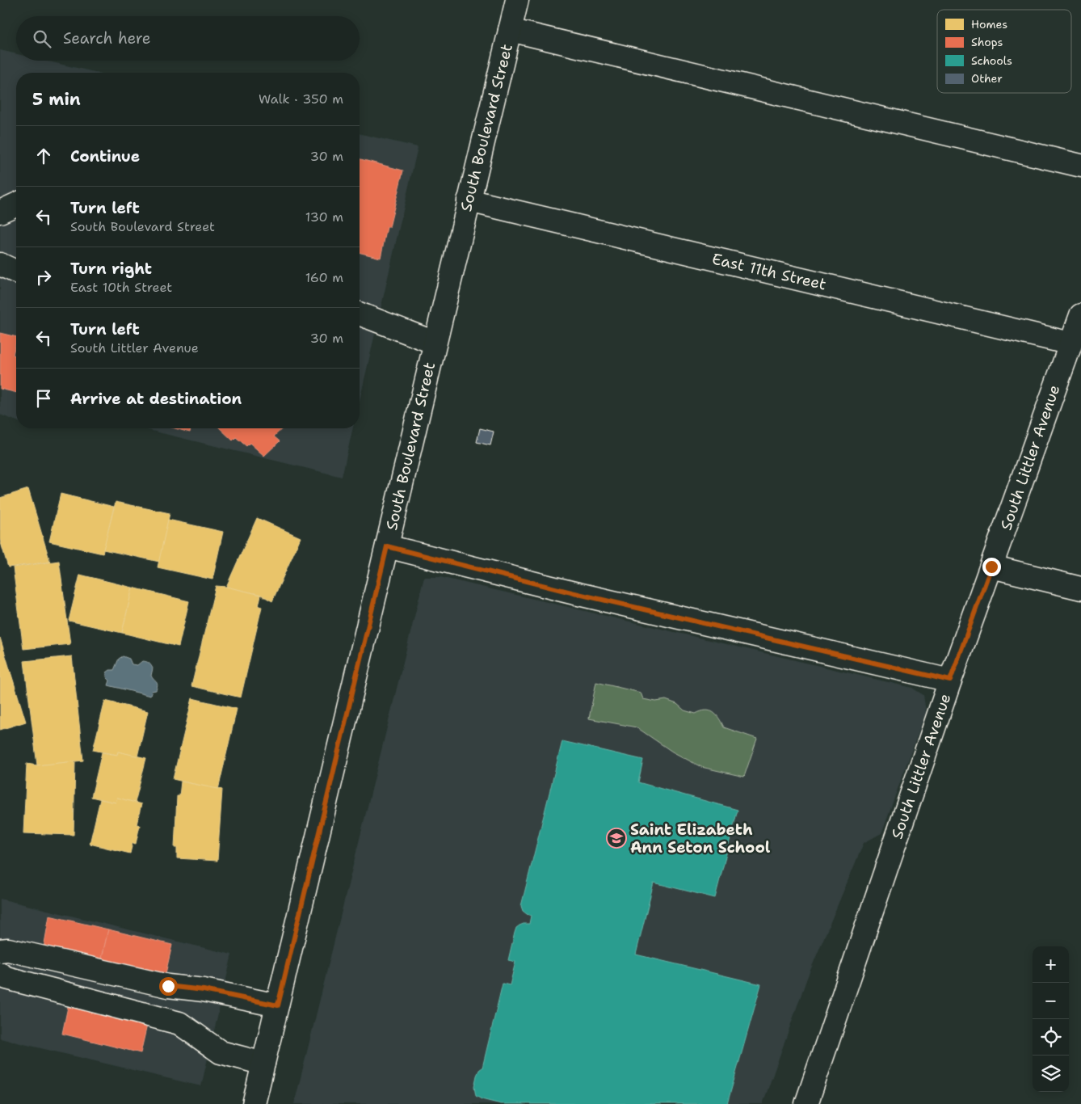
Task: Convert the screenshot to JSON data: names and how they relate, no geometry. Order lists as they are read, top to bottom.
{
  "streets": {
    "street": ["South Boulevard Street", "East 11th Street", "South Littler Avenue"]
  },
  "crossings": [
    ["South Boulevard Street", "East 11th Street"],
    ["East 11th Street", "South Littler Avenue"]
  ],
  "places": {
    "school or university": ["Saint Elizabeth Ann Seton School"]
  },
  "legend": [
    "Homes",
    "Shops",
    "Schools",
    "Other"
  ],
  "page": {
    "search": "Search here",
    "heading": ["5 min", "Walk · 350 m"],
    "list": [
      ["Continue", "30 m"],
      ["Turn left", "South Boulevard Street", "130 m"],
      ["Turn right", "East 10th Street", "160 m"],
      ["Turn left", "South Littler Avenue", "30 m"],
      "Arrive at destination"
    ],
    "map_buttons": ["+", "−"]
  }
}
